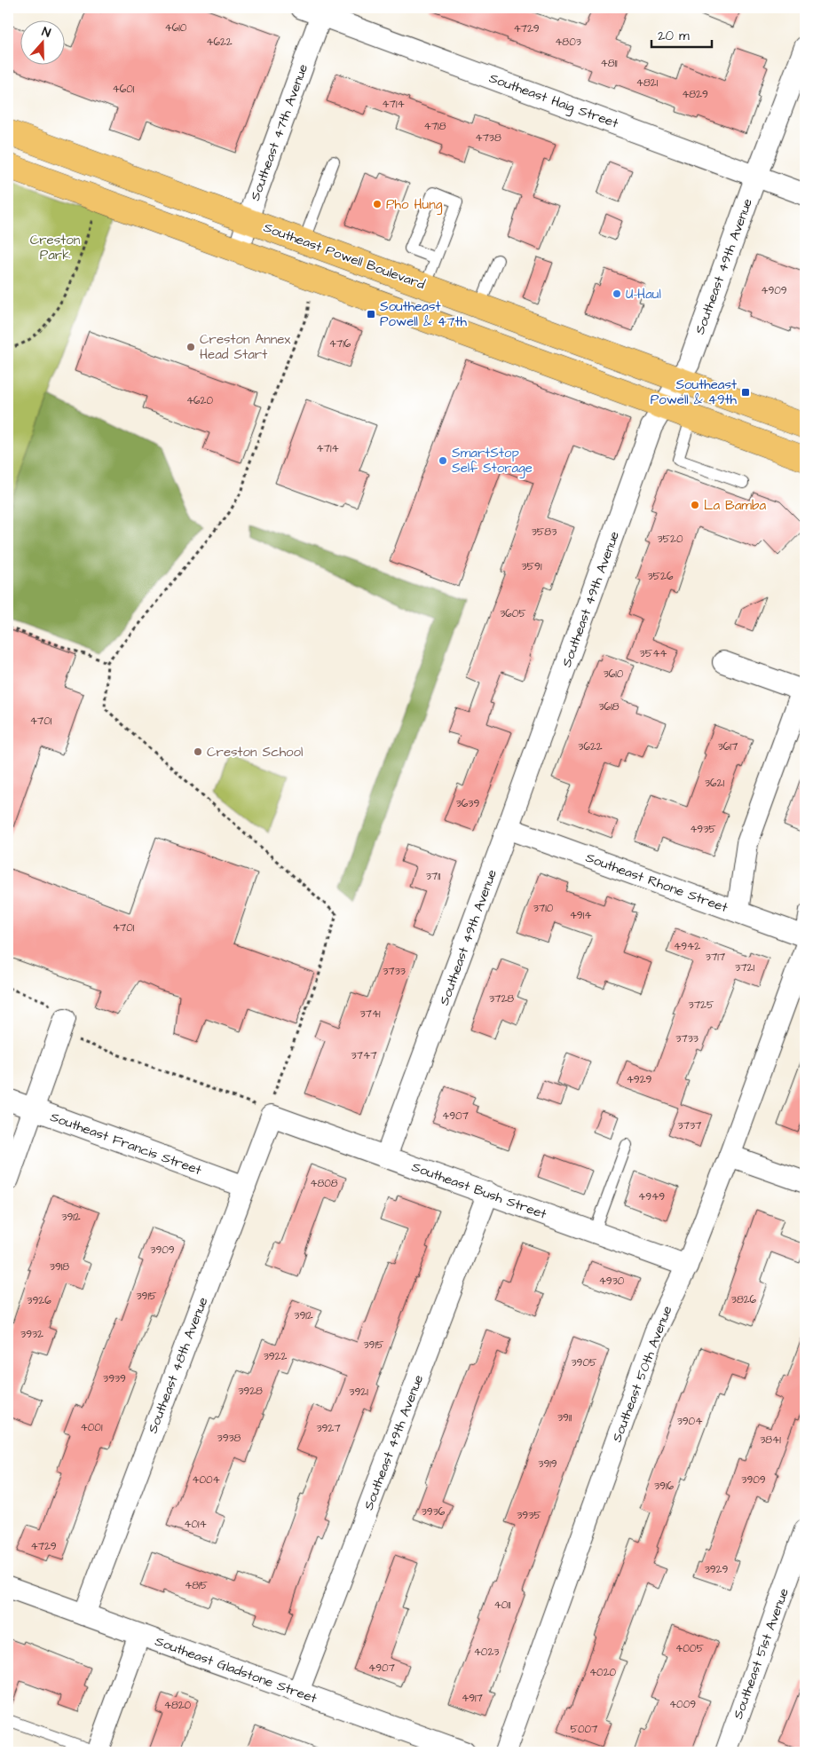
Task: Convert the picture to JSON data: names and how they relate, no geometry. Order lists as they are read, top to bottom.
{
  "streets": {
    "main road": ["Southeast Powell Boulevard"],
    "street": [
      "Southeast Haig Street",
      "Southeast 47th Avenue",
      "Southeast 49th Avenue",
      "Southeast Rhone Street",
      "Southeast Francis Street",
      "Southeast Bush Street",
      "Southeast 48th Avenue",
      "Southeast 50th Avenue",
      "Southeast 51st Avenue",
      "Southeast Gladstone Street"
    ]
  },
  "crossings": [
    ["Southeast Haig Street", "Southeast 47th Avenue"],
    ["Southeast Haig Street", "Southeast 49th Avenue"],
    ["Southeast 47th Avenue", "Southeast Powell Boulevard"],
    ["Southeast Powell Boulevard", "Southeast 49th Avenue"],
    ["Southeast 49th Avenue", "Southeast Rhone Street"],
    ["Southeast 49th Avenue", "Southeast Bush Street"],
    ["Southeast 49th Avenue", "Southeast Gladstone Street"],
    ["Southeast Rhone Street", "Southeast 50th Avenue"],
    ["Southeast Francis Street", "Southeast 48th Avenue"],
    ["Southeast Bush Street", "Southeast 48th Avenue"],
    ["Southeast Bush Street", "Southeast 50th Avenue"],
    ["Southeast 48th Avenue", "Southeast Gladstone Street"]
  ],
  "parks": ["Creston Park"],
  "places": {
    "other": [
      "Pho Hung",
      "U-Haul",
      "Creston Annex Head Start",
      "SmartStop Self Storage",
      "La Bamba",
      "Creston School"
    ],
    "transit": ["Southeast Powell & 47th", "Southeast Powell & 49th"]
  },
  "house_numbers": [
    "4610",
    "4729",
    "4622",
    "4803",
    "4811",
    "4821",
    "4601",
    "4829",
    "4714",
    "4718",
    "4738",
    "4909",
    "4716",
    "4620",
    "4714",
    "3583",
    "3520",
    "3591",
    "3526",
    "3605",
    "3544",
    "3610",
    "3618",
    "4701",
    "3622",
    "3617",
    "3621",
    "3639",
    "4935",
    "3711",
    "3710",
    "4914",
    "4701",
    "4942",
    "3717",
    "3721",
    "3733",
    "3728",
    "3725",
    "3741",
    "3733",
    "3747",
    "4929",
    "4907",
    "3737",
    "4808",
    "4949",
    "3912",
    "3909",
    "3918",
    "4930",
    "3915",
    "3826",
    "3926",
    "3912",
    "3932",
    "3915",
    "3922",
    "3905",
    "3939",
    "3928",
    "3921",
    "3911",
    "3904",
    "4001",
    "3927",
    "3938",
    "3841",
    "3919",
    "4004",
    "3909",
    "3916",
    "3936",
    "3935",
    "4014",
    "4729",
    "3929",
    "4815",
    "4011",
    "4005",
    "4023",
    "4907",
    "4020",
    "4917",
    "4009",
    "4820",
    "5007"
  ],
  "scale_bar": "20 m",
  "north": "top"
}
